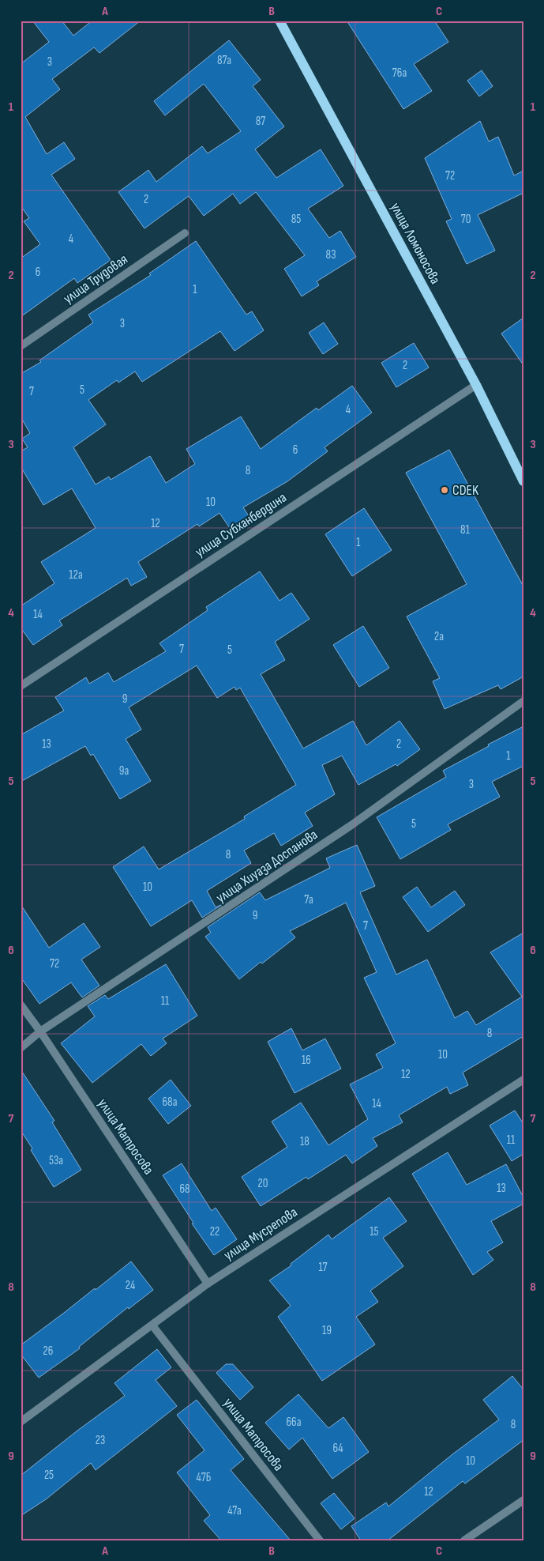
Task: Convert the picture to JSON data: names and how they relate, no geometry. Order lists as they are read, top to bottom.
{
  "streets": {
    "main road": ["улица Ломоносова"],
    "street": [
      "улица Трудовая",
      "улица Субханбердина",
      "улица Хиуаза Доспанова",
      "улица Матросова",
      "улица Мусрепова"
    ]
  },
  "crossings": [
    ["улица Ломоносова", "улица Субханбердина"],
    ["улица Хиуаза Доспанова", "улица Матросова"],
    ["улица Матросова", "улица Мусрепова"]
  ],
  "places": ["CDEK"],
  "house_numbers": [
    "87а",
    "3",
    "76а",
    "87",
    "72",
    "2",
    "85",
    "70",
    "4",
    "83",
    "6",
    "1",
    "3",
    "2",
    "5",
    "7",
    "4",
    "6",
    "8",
    "10",
    "12",
    "81",
    "1",
    "12а",
    "14",
    "2а",
    "7",
    "5",
    "9",
    "13",
    "2",
    "1",
    "9а",
    "3",
    "5",
    "8",
    "10",
    "7а",
    "9",
    "7",
    "72",
    "11",
    "8",
    "10",
    "16",
    "12",
    "68а",
    "14",
    "11",
    "18",
    "53а",
    "20",
    "13",
    "68",
    "22",
    "15",
    "17",
    "24",
    "19",
    "26",
    "66а",
    "8",
    "23",
    "64",
    "10",
    "25",
    "47Б",
    "12",
    "47а"
  ],
  "grid": {
    "columns": ["A", "B", "C"],
    "rows": [
      "1",
      "2",
      "3",
      "4",
      "5",
      "6",
      "7",
      "8",
      "9"
    ]
  }
}
